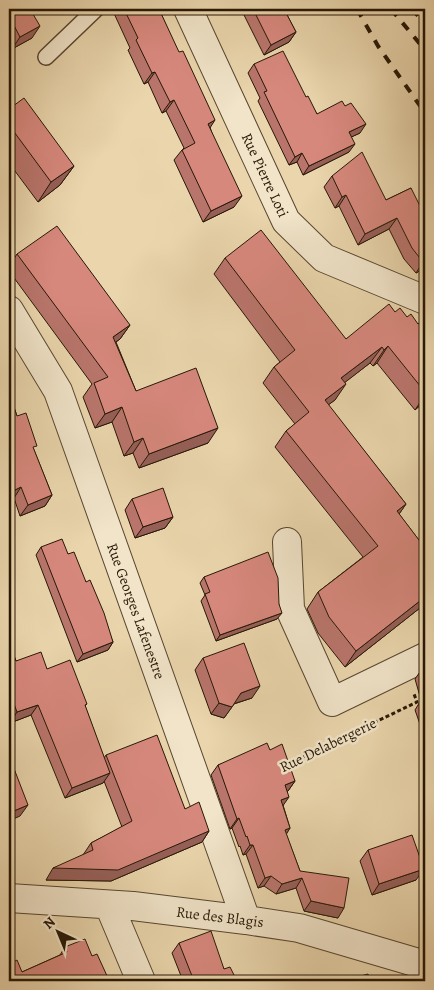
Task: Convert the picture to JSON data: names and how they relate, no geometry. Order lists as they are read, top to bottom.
{
  "streets": {
    "street": ["Rue Pierre Loti", "Rue Georges Lafenestre", "Rue des Blagis"],
    "path": ["Rue Delabergerie"]
  },
  "crossings": [
    ["Rue Georges Lafenestre", "Rue des Blagis"]
  ],
  "north": "top left"
}
